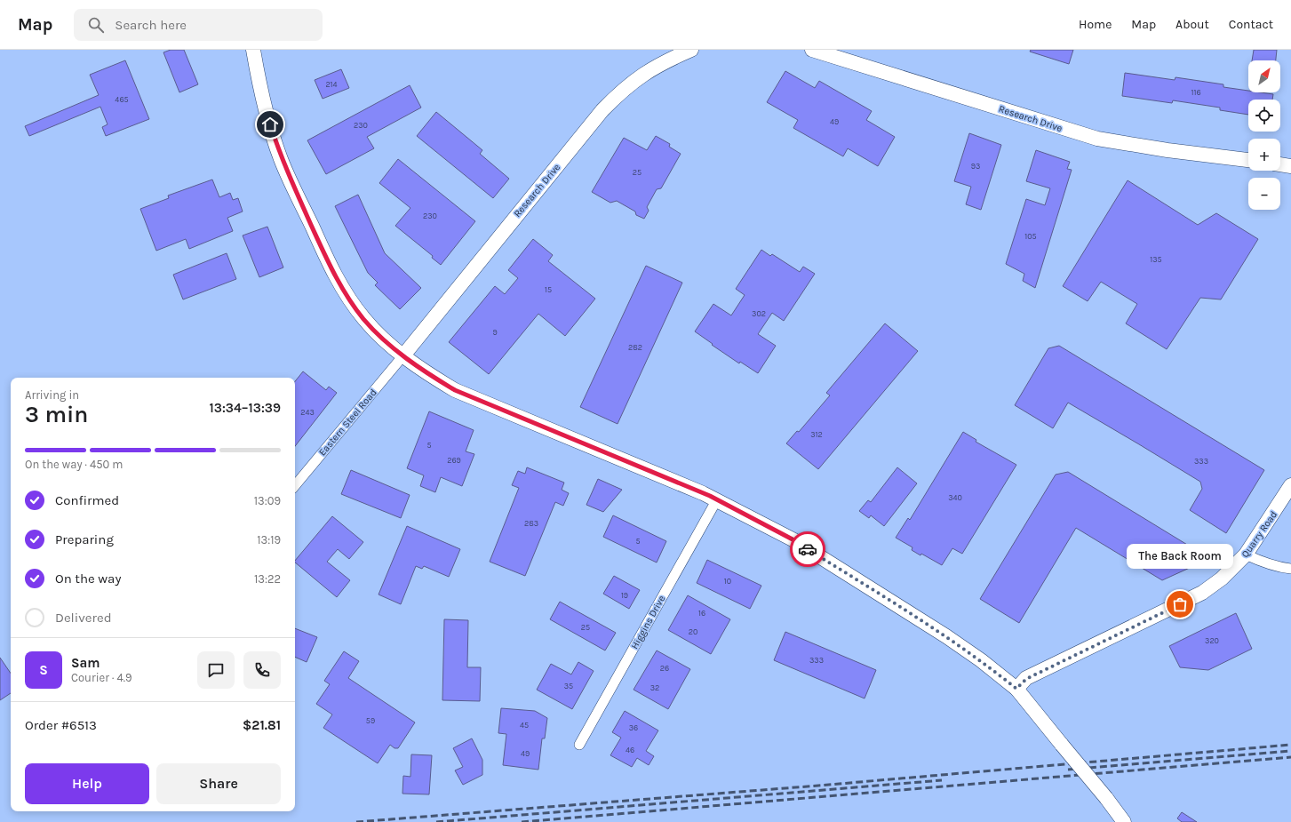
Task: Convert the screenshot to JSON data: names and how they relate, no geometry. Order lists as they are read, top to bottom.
{
  "streets": {
    "street": [
      "Research Drive",
      "Eastern Steel Road",
      "Quarry Road",
      "Higgins Drive"
    ]
  },
  "crossings": [
    ["Research Drive", "Eastern Steel Road"]
  ],
  "places": ["The Back Room"],
  "house_numbers": [
    "214",
    "116",
    "465",
    "49",
    "230",
    "93",
    "25",
    "230",
    "105",
    "135",
    "15",
    "302",
    "9",
    "282",
    "243",
    "312",
    "5",
    "269",
    "333",
    "340",
    "283",
    "5",
    "10",
    "19",
    "16",
    "25",
    "20",
    "320",
    "333",
    "26",
    "35",
    "32",
    "59",
    "45",
    "36",
    "46",
    "49"
  ],
  "north": "top right",
  "page": {
    "header": "Map",
    "search": "Search here",
    "nav": [
      "Home",
      "Map",
      "About",
      "Contact"
    ],
    "map_buttons": ["+", "−"],
    "heading": ["3 min", "Arriving in", "13:34–13:39"],
    "panel": [
      "Sam",
      "Courier · 4.9",
      "Order #6513",
      "$21.81"
    ],
    "bar": "On the way · 450 m",
    "list": [
      ["Confirmed", "13:09"],
      ["Preparing", "13:19"],
      ["On the way", "13:22"],
      "Delivered"
    ],
    "bubble": "The Back Room",
    "round": "S",
    "buttons": ["Help", "Share"]
  }
}
